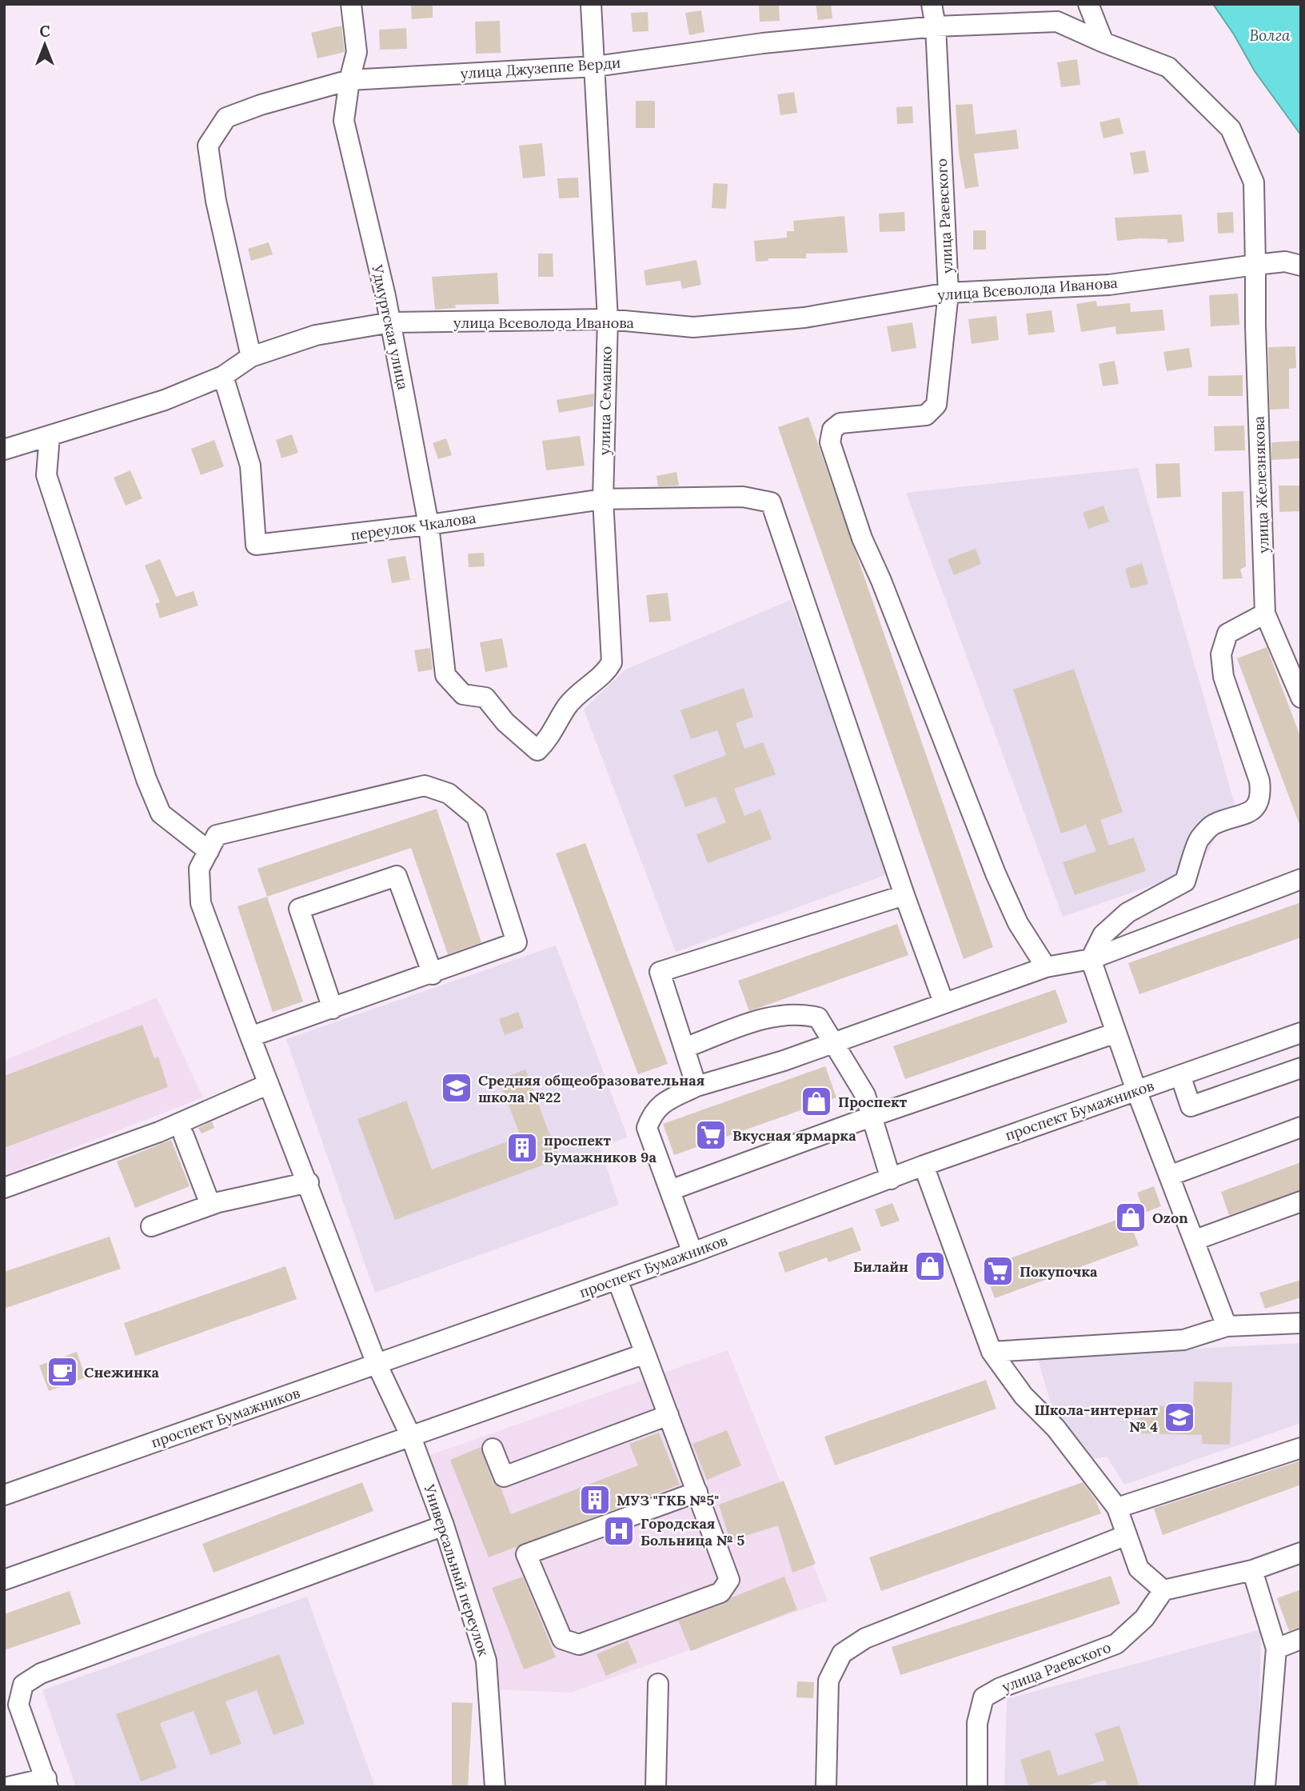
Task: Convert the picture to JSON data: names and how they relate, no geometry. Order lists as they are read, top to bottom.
{
  "streets": {
    "street": [
      "улица Джузеппе Верди",
      "улица Раевского",
      "улица Всеволода Иванова",
      "Удмуртская улица",
      "улица Семашко",
      "улица Железнякова",
      "переулок Чкалова",
      "проспект Бумажников",
      "Универсальный переулок"
    ]
  },
  "crossings": [
    ["улица Джузеппе Верди", "улица Раевского"],
    ["улица Джузеппе Верди", "улица Всеволода Иванова"],
    ["улица Джузеппе Верди", "Удмуртская улица"],
    ["улица Джузеппе Верди", "улица Семашко"],
    ["улица Джузеппе Верди", "улица Железнякова"],
    ["улица Раевского", "улица Всеволода Иванова"],
    ["улица Всеволода Иванова", "Удмуртская улица"],
    ["улица Всеволода Иванова", "улица Семашко"],
    ["улица Всеволода Иванова", "улица Железнякова"],
    ["улица Всеволода Иванова", "переулок Чкалова"],
    ["Удмуртская улица", "улица Семашко"],
    ["Удмуртская улица", "переулок Чкалова"],
    ["улица Семашко", "переулок Чкалова"],
    ["проспект Бумажников", "Универсальный переулок"]
  ],
  "water": ["Волга"],
  "places": {
    "school or university": ["Средняя общеобразовательная школа №22", "Школа-интернат № 4"],
    "shop": ["Проспект", "Ozon", "Билайн"],
    "supermarket": ["Вкусная ярмарка", "Покупочка"],
    "building": ["проспект Бумажников 9а", "МУЗ \"ГКБ №5\""],
    "cafe": ["Снежинка"],
    "hospital": ["Городская Больница № 5"]
  },
  "north": "top"
}
